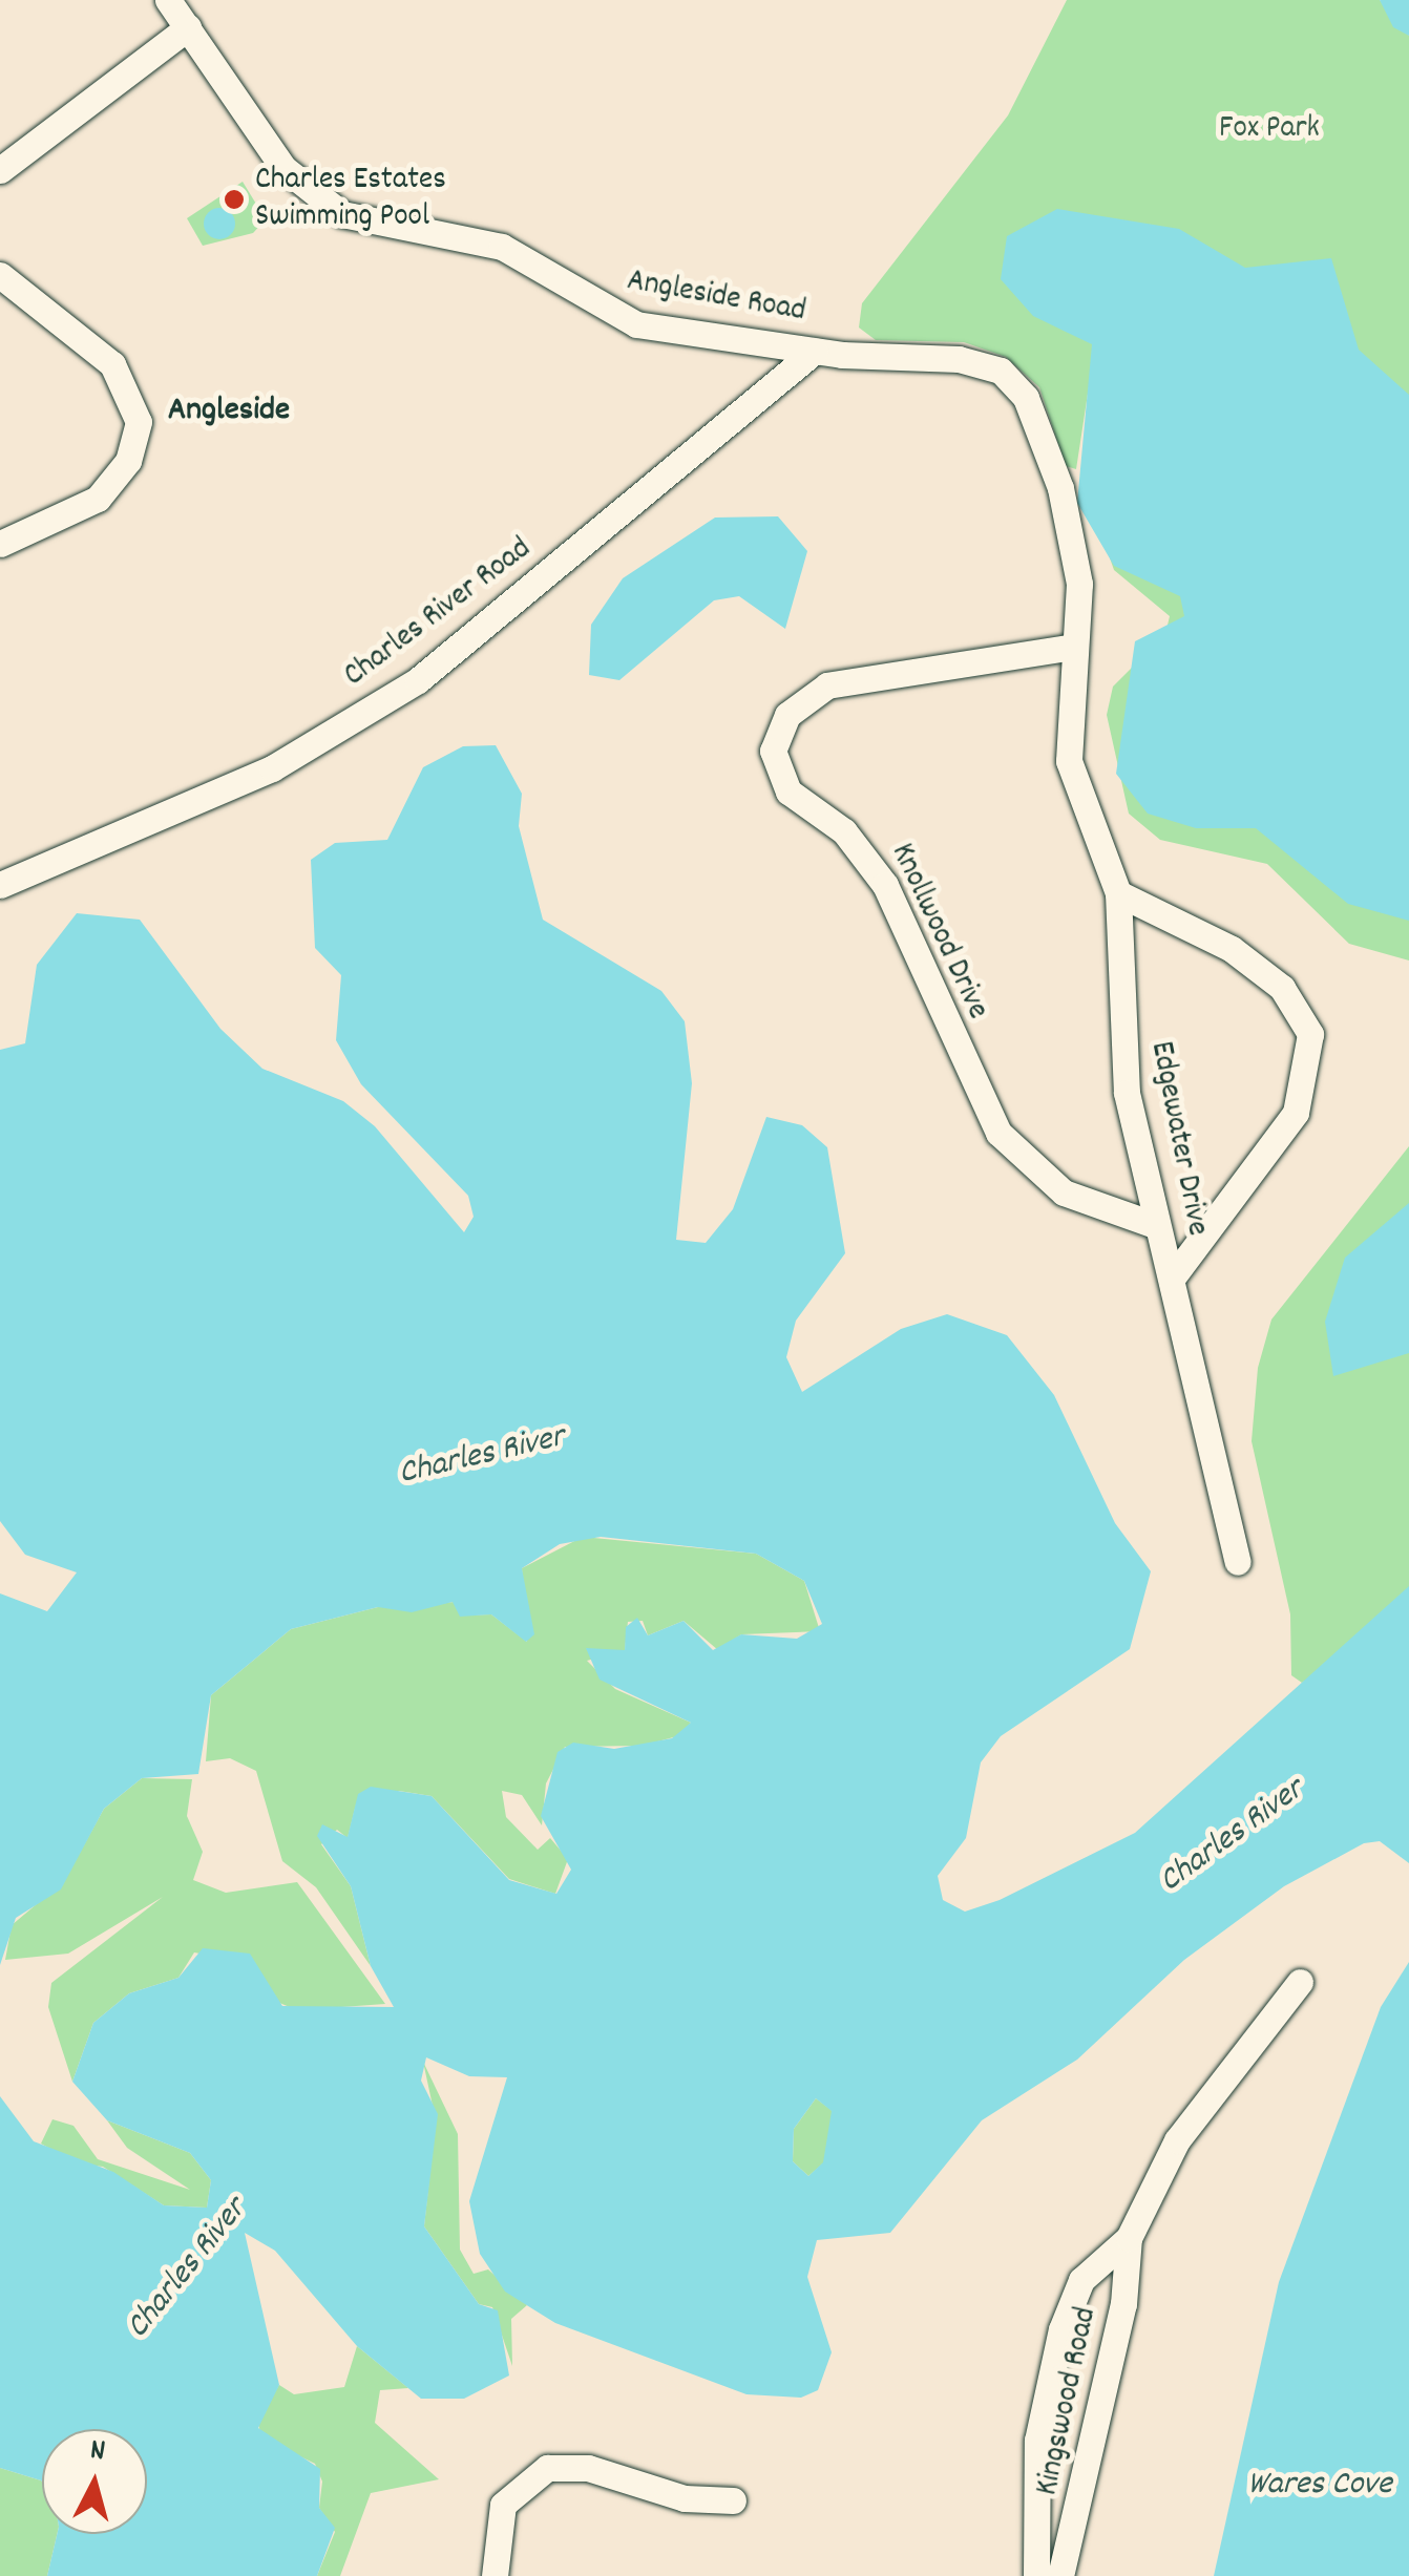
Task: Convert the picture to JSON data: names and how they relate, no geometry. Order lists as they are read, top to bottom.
{
  "streets": {
    "street": [
      "Angleside Road",
      "Charles River Road",
      "Knollwood Drive",
      "Edgewater Drive",
      "Kingswood Road"
    ]
  },
  "crossings": [
    ["Angleside Road", "Charles River Road"],
    ["Angleside Road", "Edgewater Drive"],
    ["Charles River Road", "Edgewater Drive"],
    ["Knollwood Drive", "Edgewater Drive"]
  ],
  "districts": ["Angleside"],
  "water": ["Charles River", "Wares Cove"],
  "parks": ["Fox Park"],
  "places": ["Charles Estates Swimming Pool"],
  "north": "top"
}
